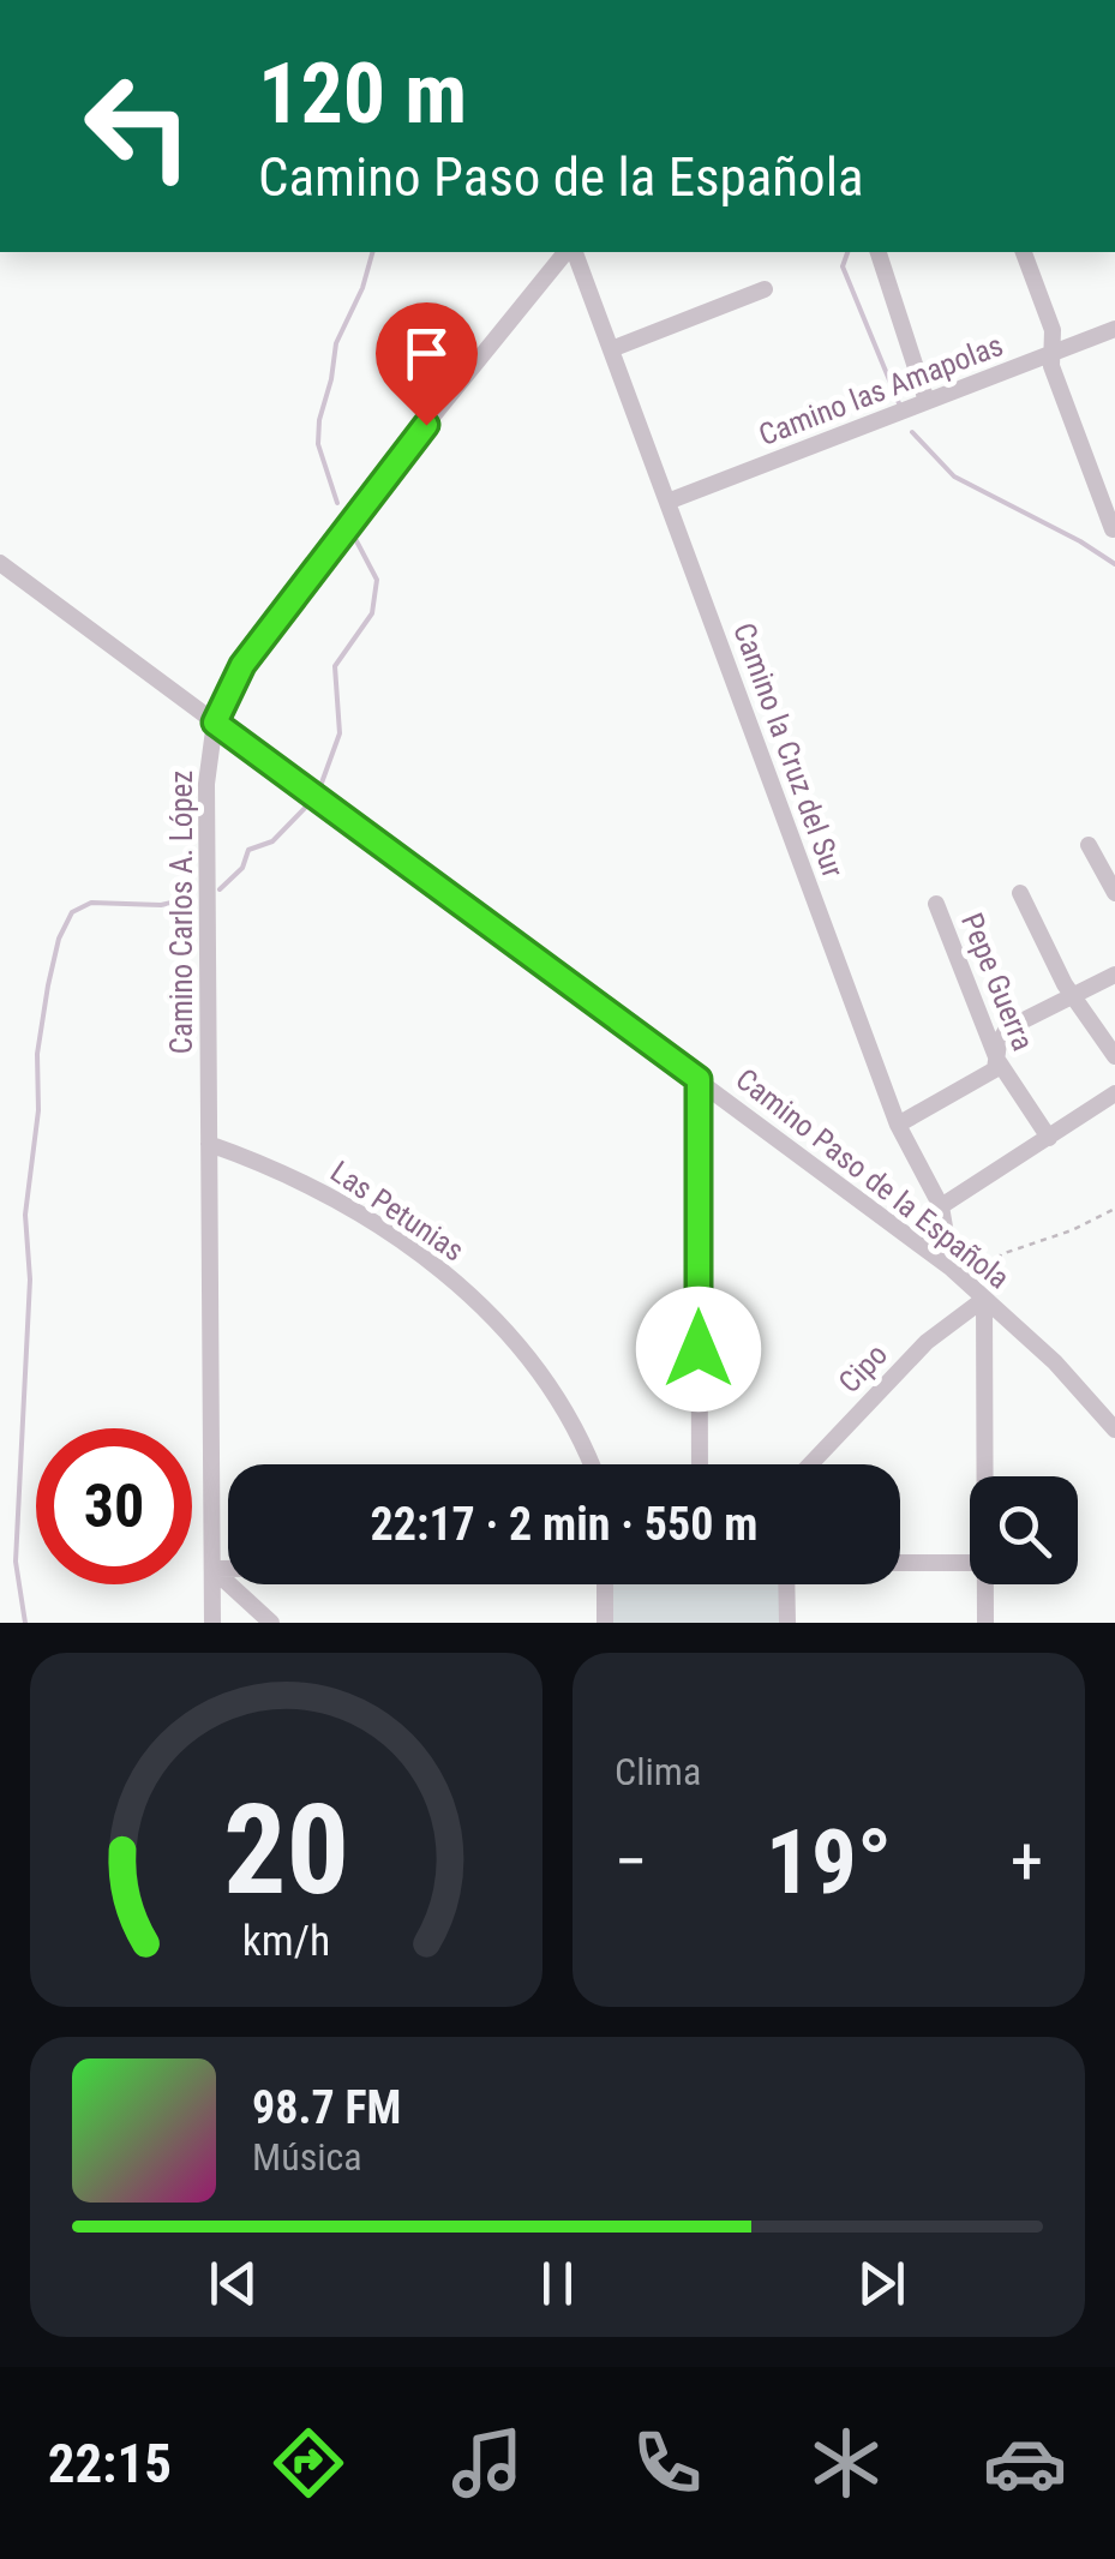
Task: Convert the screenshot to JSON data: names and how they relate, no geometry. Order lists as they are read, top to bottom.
{
  "streets": {
    "street": [
      "Camino las Amapolas",
      "Camino la Cruz del Sur",
      "Camino Carlos A. López",
      "Pepe Guerra",
      "Camino Paso de la Española",
      "Las Petunias",
      "Cipo"
    ]
  },
  "crossings": [
    ["Camino las Amapolas", "Camino la Cruz del Sur"],
    ["Camino la Cruz del Sur", "Camino Paso de la Española"],
    ["Camino Carlos A. López", "Camino Paso de la Española"],
    ["Camino Carlos A. López", "Las Petunias"],
    ["Camino Paso de la Española", "Cipo"]
  ],
  "page": {
    "turn": ["120 m", "Camino Paso de la Española"],
    "limit": "30",
    "trip": "22:17 · 2 min · 550 m",
    "tile": "Clima",
    "heat": ["−", "19°", "+"],
    "song": ["98.7 FM", "Música"],
    "tabs": "22:15",
    "gauge": ["20", "km/h"]
  }
}
